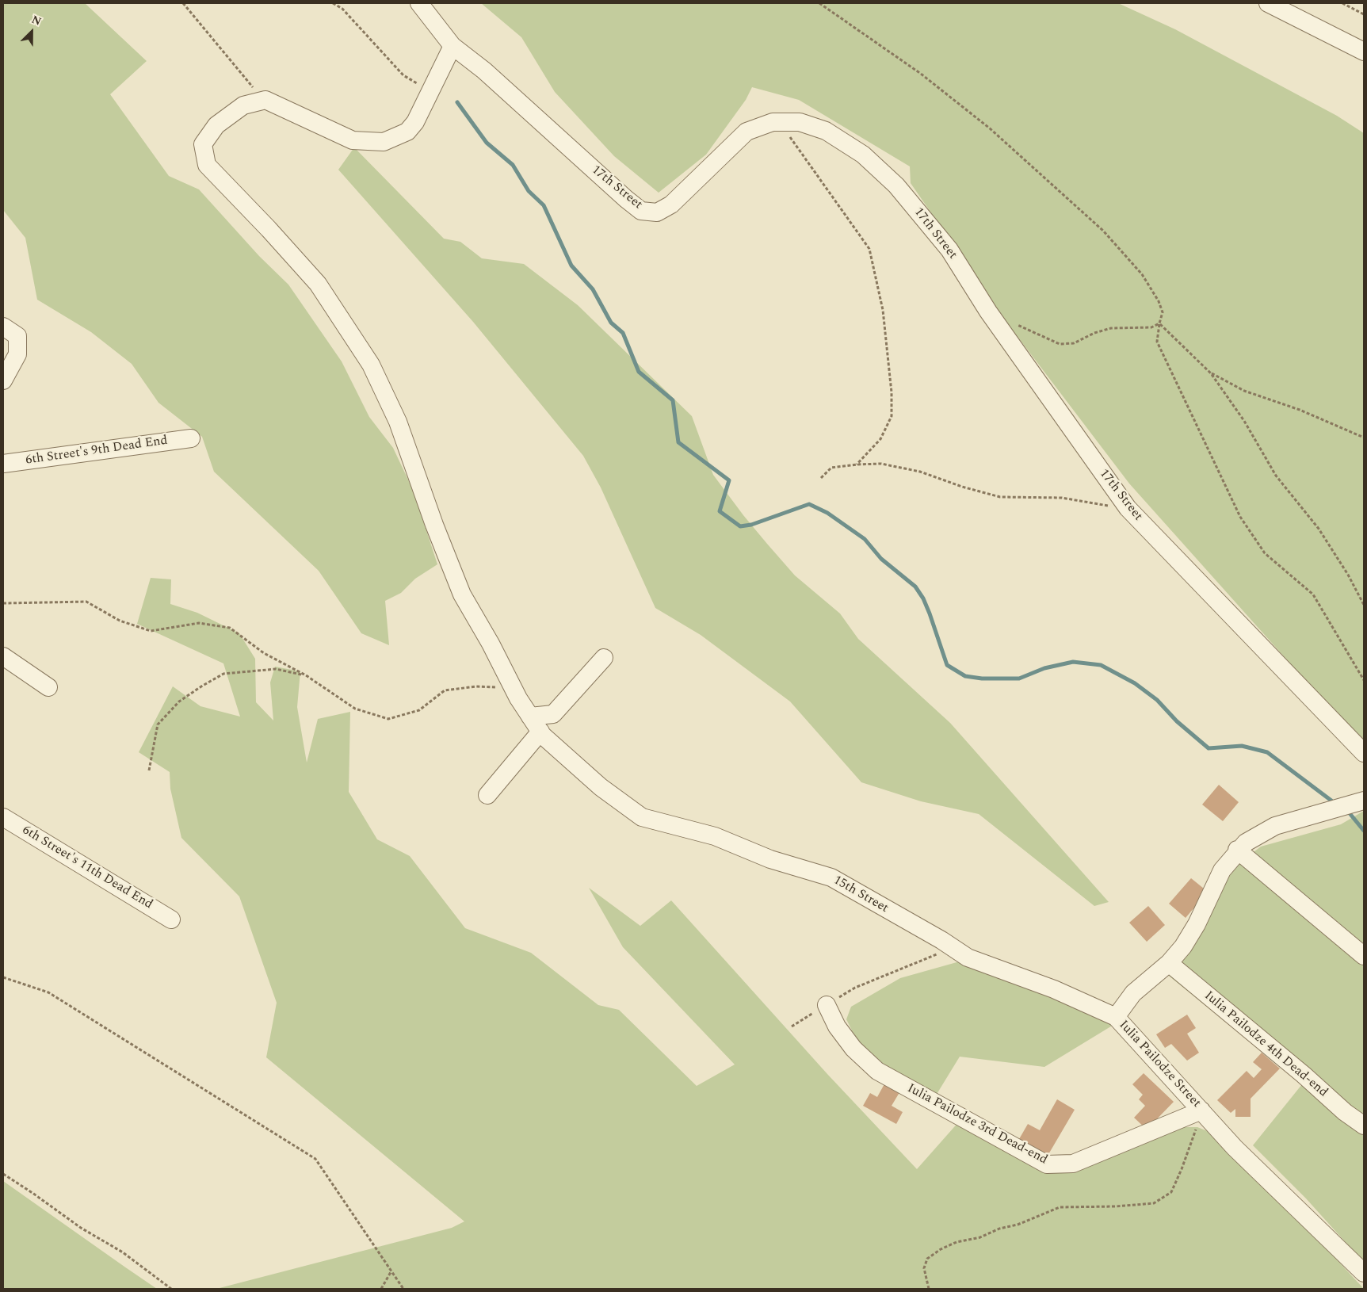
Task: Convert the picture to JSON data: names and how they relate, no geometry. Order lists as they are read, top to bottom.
{
  "streets": {
    "street": [
      "17th Street",
      "6th Street's 9th Dead End",
      "6th Street's 11th Dead End",
      "15th Street",
      "Iulia Pailodze 4th Dead-end",
      "Iulia Pailodze Street",
      "Iulia Pailodze 3rd Dead-end"
    ]
  },
  "crossings": [
    ["15th Street", "Iulia Pailodze Street"],
    ["Iulia Pailodze 4th Dead-end", "Iulia Pailodze Street"],
    ["Iulia Pailodze Street", "Iulia Pailodze 3rd Dead-end"]
  ],
  "north": "top right"
}
